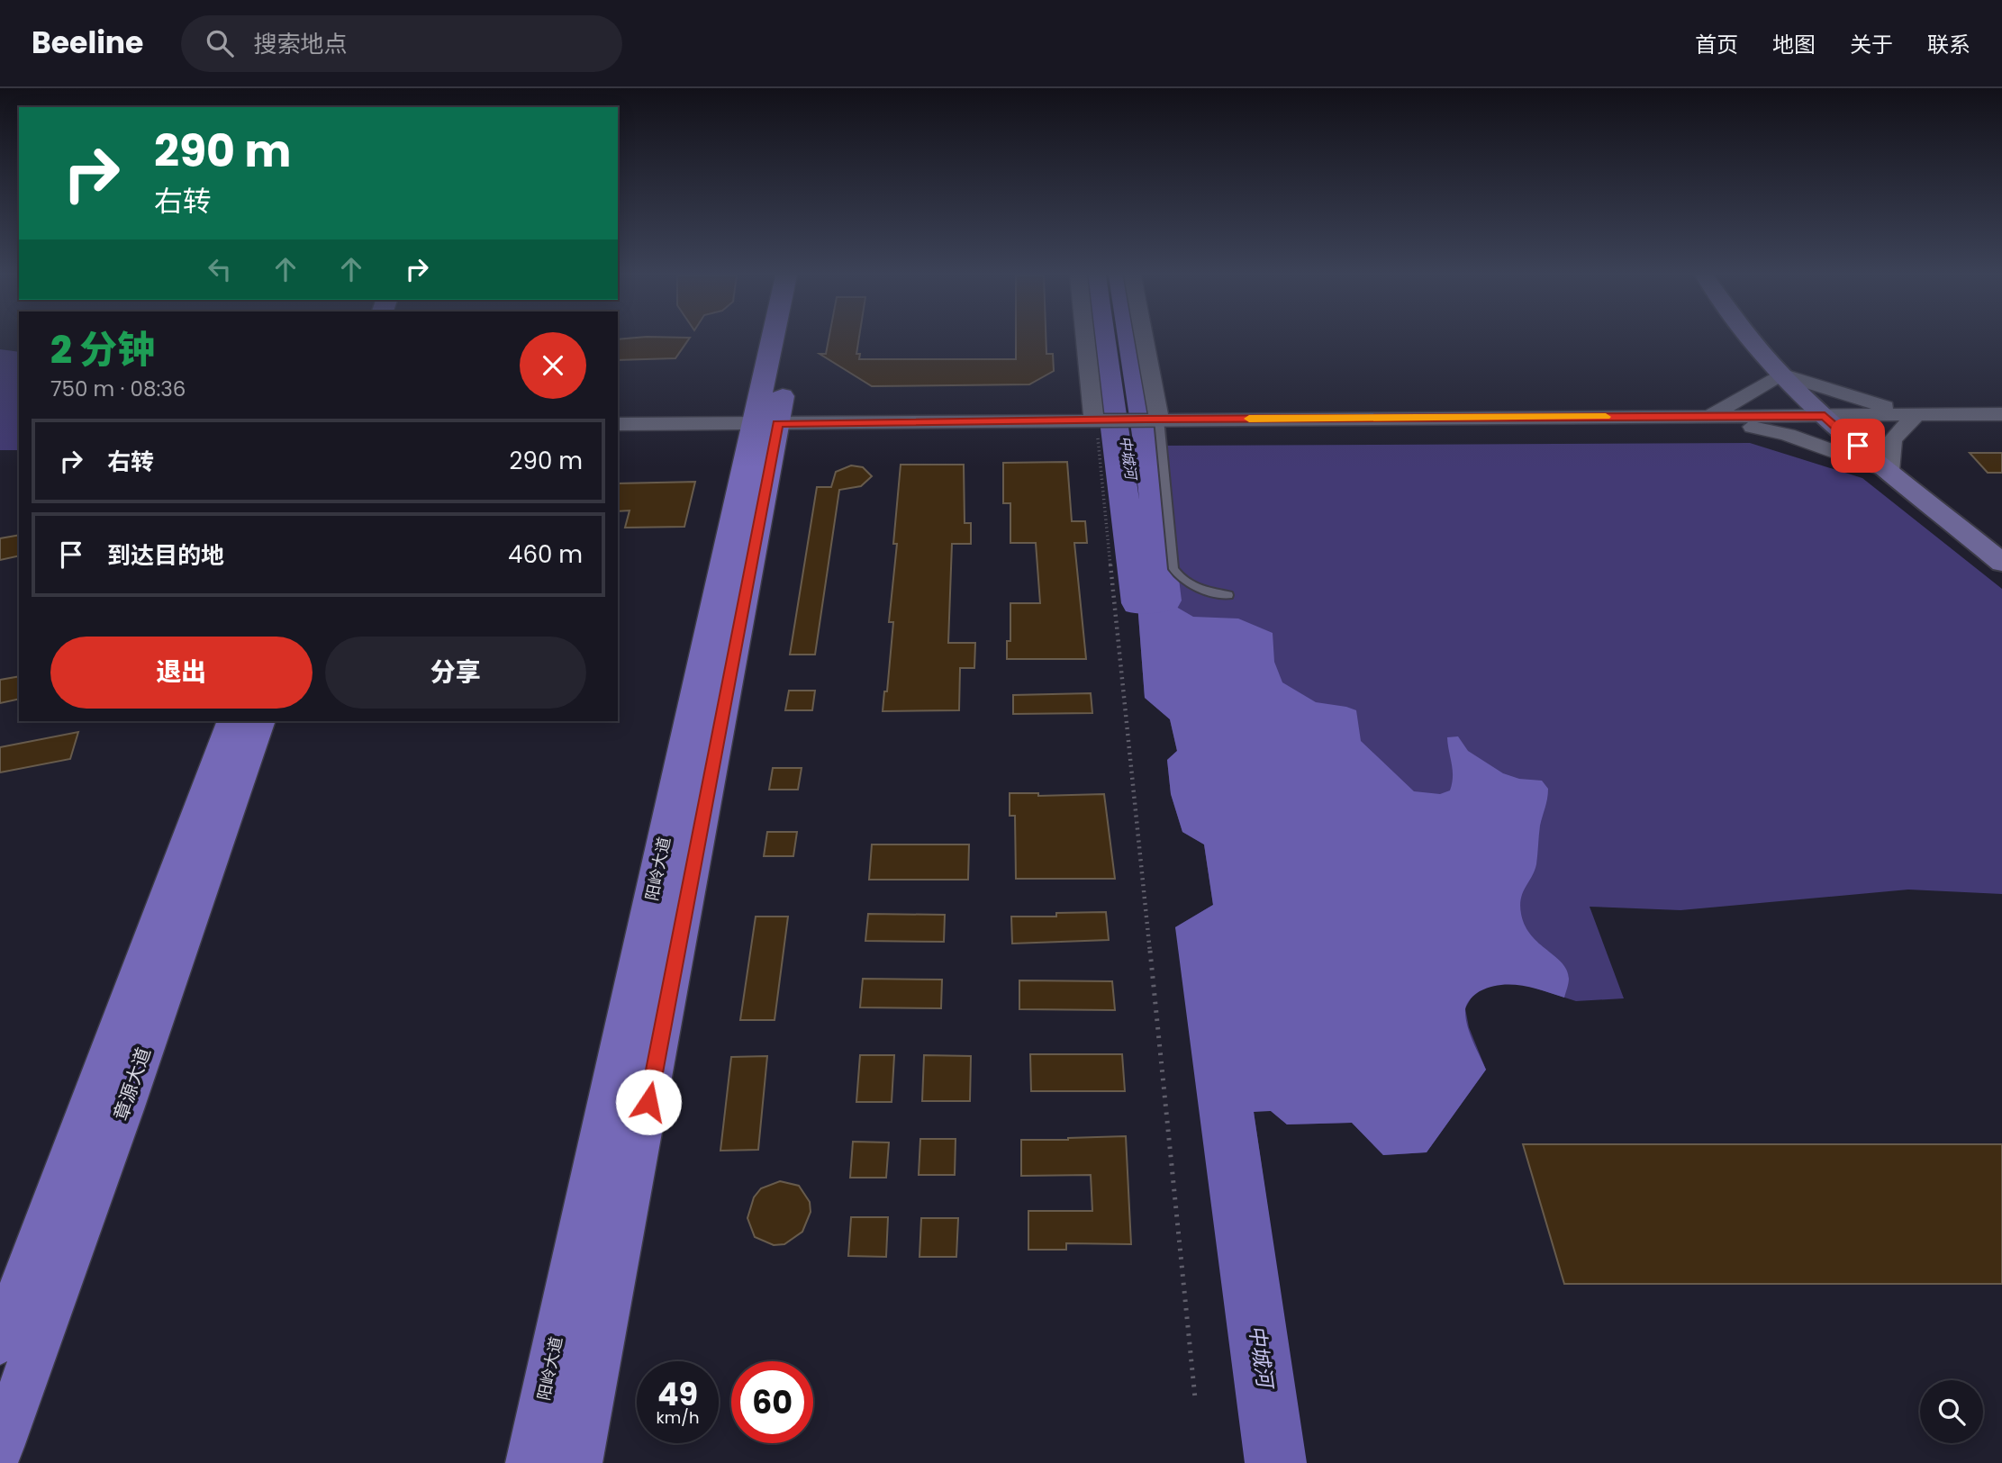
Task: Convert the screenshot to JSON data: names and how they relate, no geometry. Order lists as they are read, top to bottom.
{
  "streets": {
    "main road": ["阳岭大道", "章源大道"]
  },
  "water": ["中城河"],
  "page": {
    "header": "Beeline",
    "search": "搜索地点",
    "nav": [
      "首页",
      "地图",
      "关于",
      "联系"
    ],
    "turn": ["290 m", "右转"],
    "heading": ["2 分钟", "750 m · 08:36"],
    "list": [
      {
        "name": "右转",
        "value": "290 m"
      },
      {
        "name": "到达目的地",
        "value": "460 m"
      }
    ],
    "buttons": ["退出", "分享"],
    "speed": "49 km/h",
    "limit": "60"
  }
}
